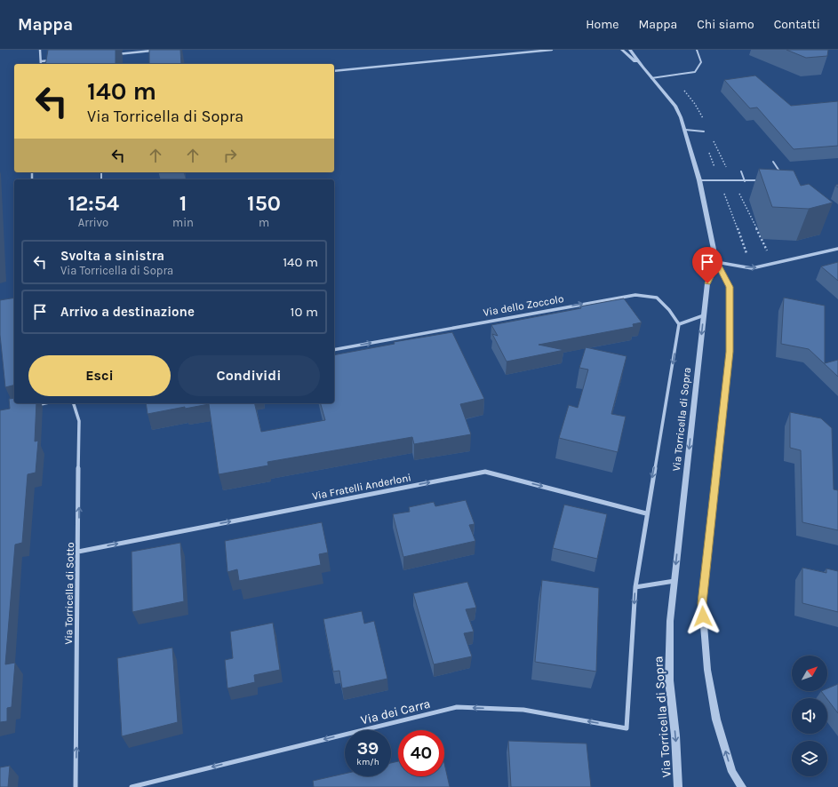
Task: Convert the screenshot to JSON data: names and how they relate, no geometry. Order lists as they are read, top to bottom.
{
  "streets": {
    "street": [
      "Via dello Zoccolo",
      "Via Torricella di Sopra",
      "Via Fratelli Anderloni",
      "Via Torricella di Sotto",
      "Via dei Carra"
    ]
  },
  "crossings": [
    ["Via dello Zoccolo", "Via Torricella di Sopra"],
    ["Via Torricella di Sopra", "Via Fratelli Anderloni"],
    ["Via Torricella di Sopra", "Via dei Carra"],
    ["Via Fratelli Anderloni", "Via Torricella di Sotto"]
  ],
  "one_way": [
    "Via dello Zoccolo",
    "Via Fratelli Anderloni",
    "Via Torricella di Sotto",
    "Via dei Carra"
  ],
  "north": "top right",
  "page": {
    "header": "Mappa",
    "nav": [
      "Home",
      "Mappa",
      "Chi siamo",
      "Contatti"
    ],
    "turn": ["140 m", "Via Torricella di Sopra"],
    "eta": [
      "12:54",
      "Arrivo",
      "1",
      "min",
      "150",
      "m"
    ],
    "list": [
      {
        "name": "Svolta a sinistra",
        "note": "Via Torricella di Sopra",
        "value": "140 m"
      },
      {
        "name": "Arrivo a destinazione",
        "value": "10 m"
      }
    ],
    "buttons": ["Esci", "Condividi"],
    "speed": "39 km/h",
    "limit": "40"
  }
}
